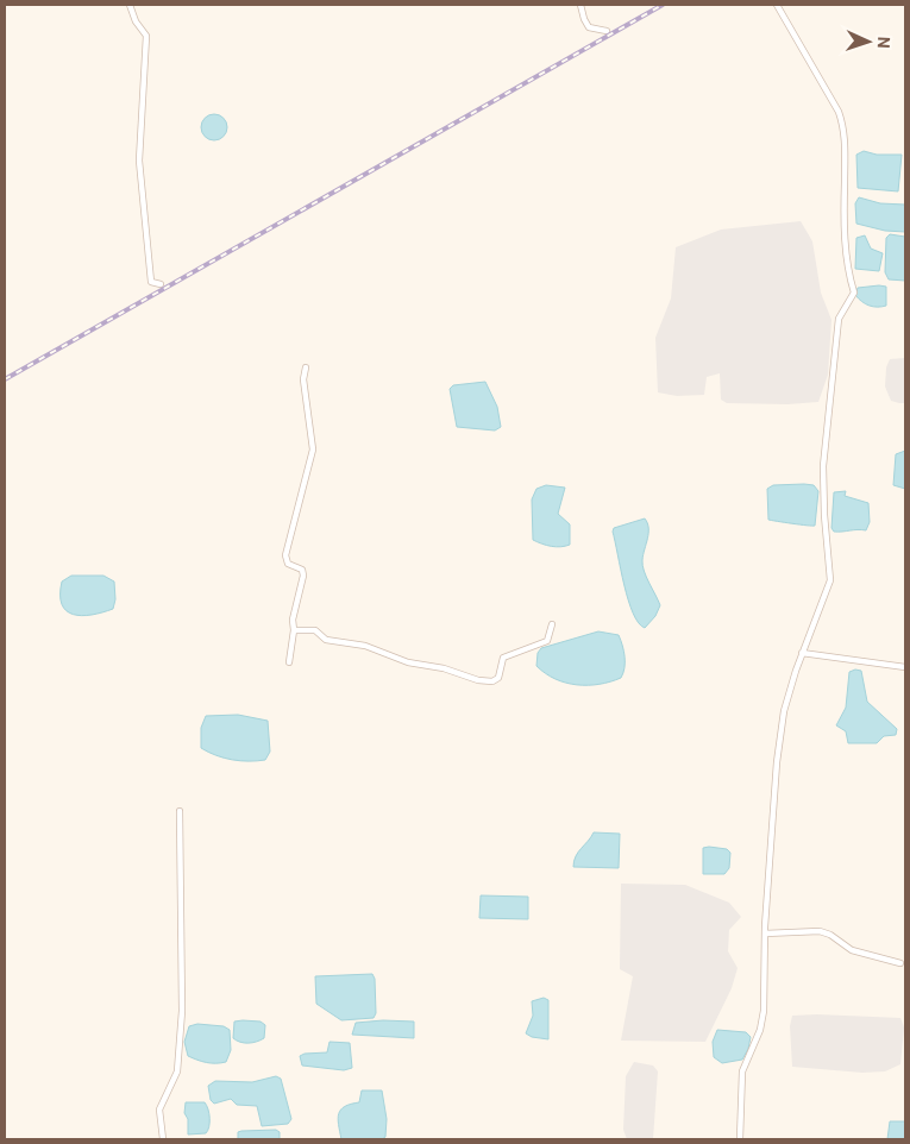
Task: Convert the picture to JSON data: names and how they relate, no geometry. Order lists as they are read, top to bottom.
{
  "north": "right"
}
